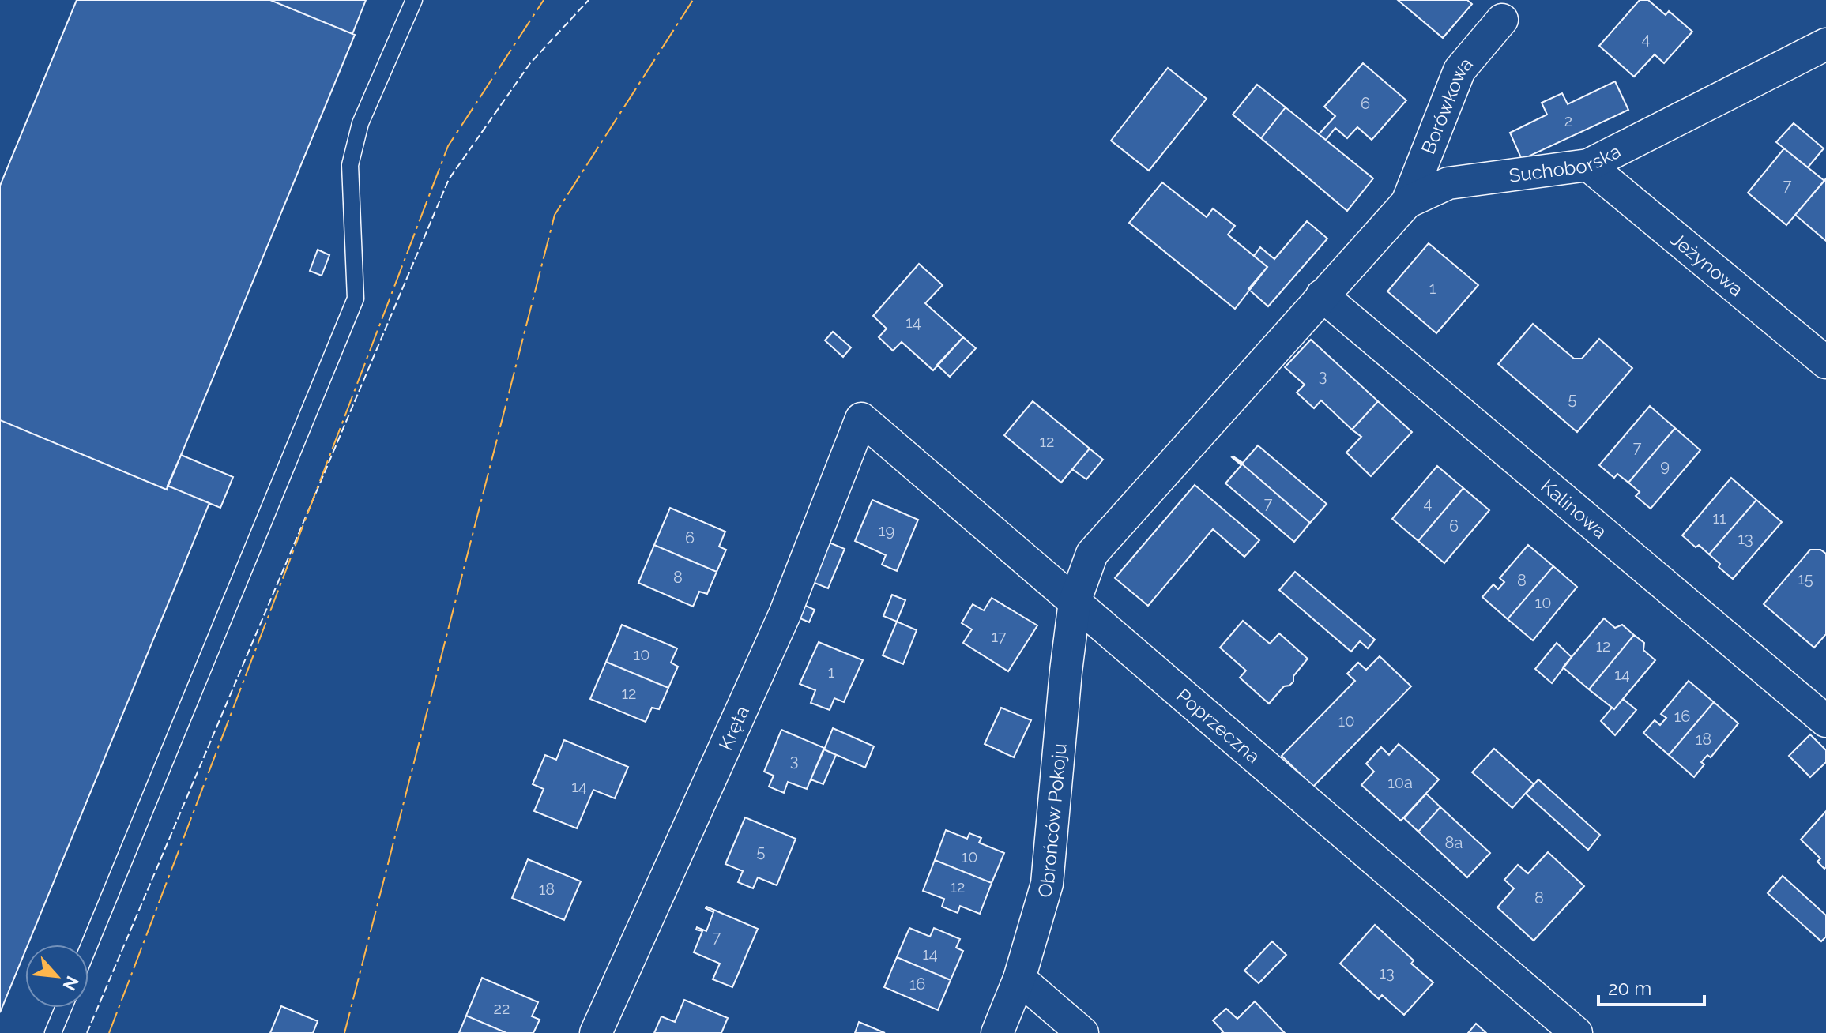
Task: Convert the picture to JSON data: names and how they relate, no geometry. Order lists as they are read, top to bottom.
{
  "streets": {
    "street": [
      "Borówkowa",
      "Suchoborska",
      "Jeżynowa",
      "Kalinowa",
      "Poprzeczna",
      "Kręta",
      "Obrońców Pokoju"
    ]
  },
  "crossings": [
    ["Borówkowa", "Suchoborska"],
    ["Suchoborska", "Jeżynowa"],
    ["Suchoborska", "Kalinowa"],
    ["Suchoborska", "Obrońców Pokoju"],
    ["Kalinowa", "Obrońców Pokoju"],
    ["Poprzeczna", "Kręta"],
    ["Poprzeczna", "Obrońców Pokoju"]
  ],
  "house_numbers": [
    "4",
    "6",
    "2",
    "7",
    "1",
    "14",
    "3",
    "5",
    "12",
    "7",
    "9",
    "7",
    "4",
    "11",
    "6",
    "19",
    "6",
    "13",
    "8",
    "15",
    "8",
    "10",
    "17",
    "12",
    "10",
    "1",
    "14",
    "12",
    "16",
    "10",
    "18",
    "3",
    "10a",
    "14",
    "8a",
    "5",
    "10",
    "12",
    "18",
    "8",
    "7",
    "14",
    "13",
    "16",
    "22"
  ],
  "scale_bar": "20 m",
  "north": "bottom right"
}
